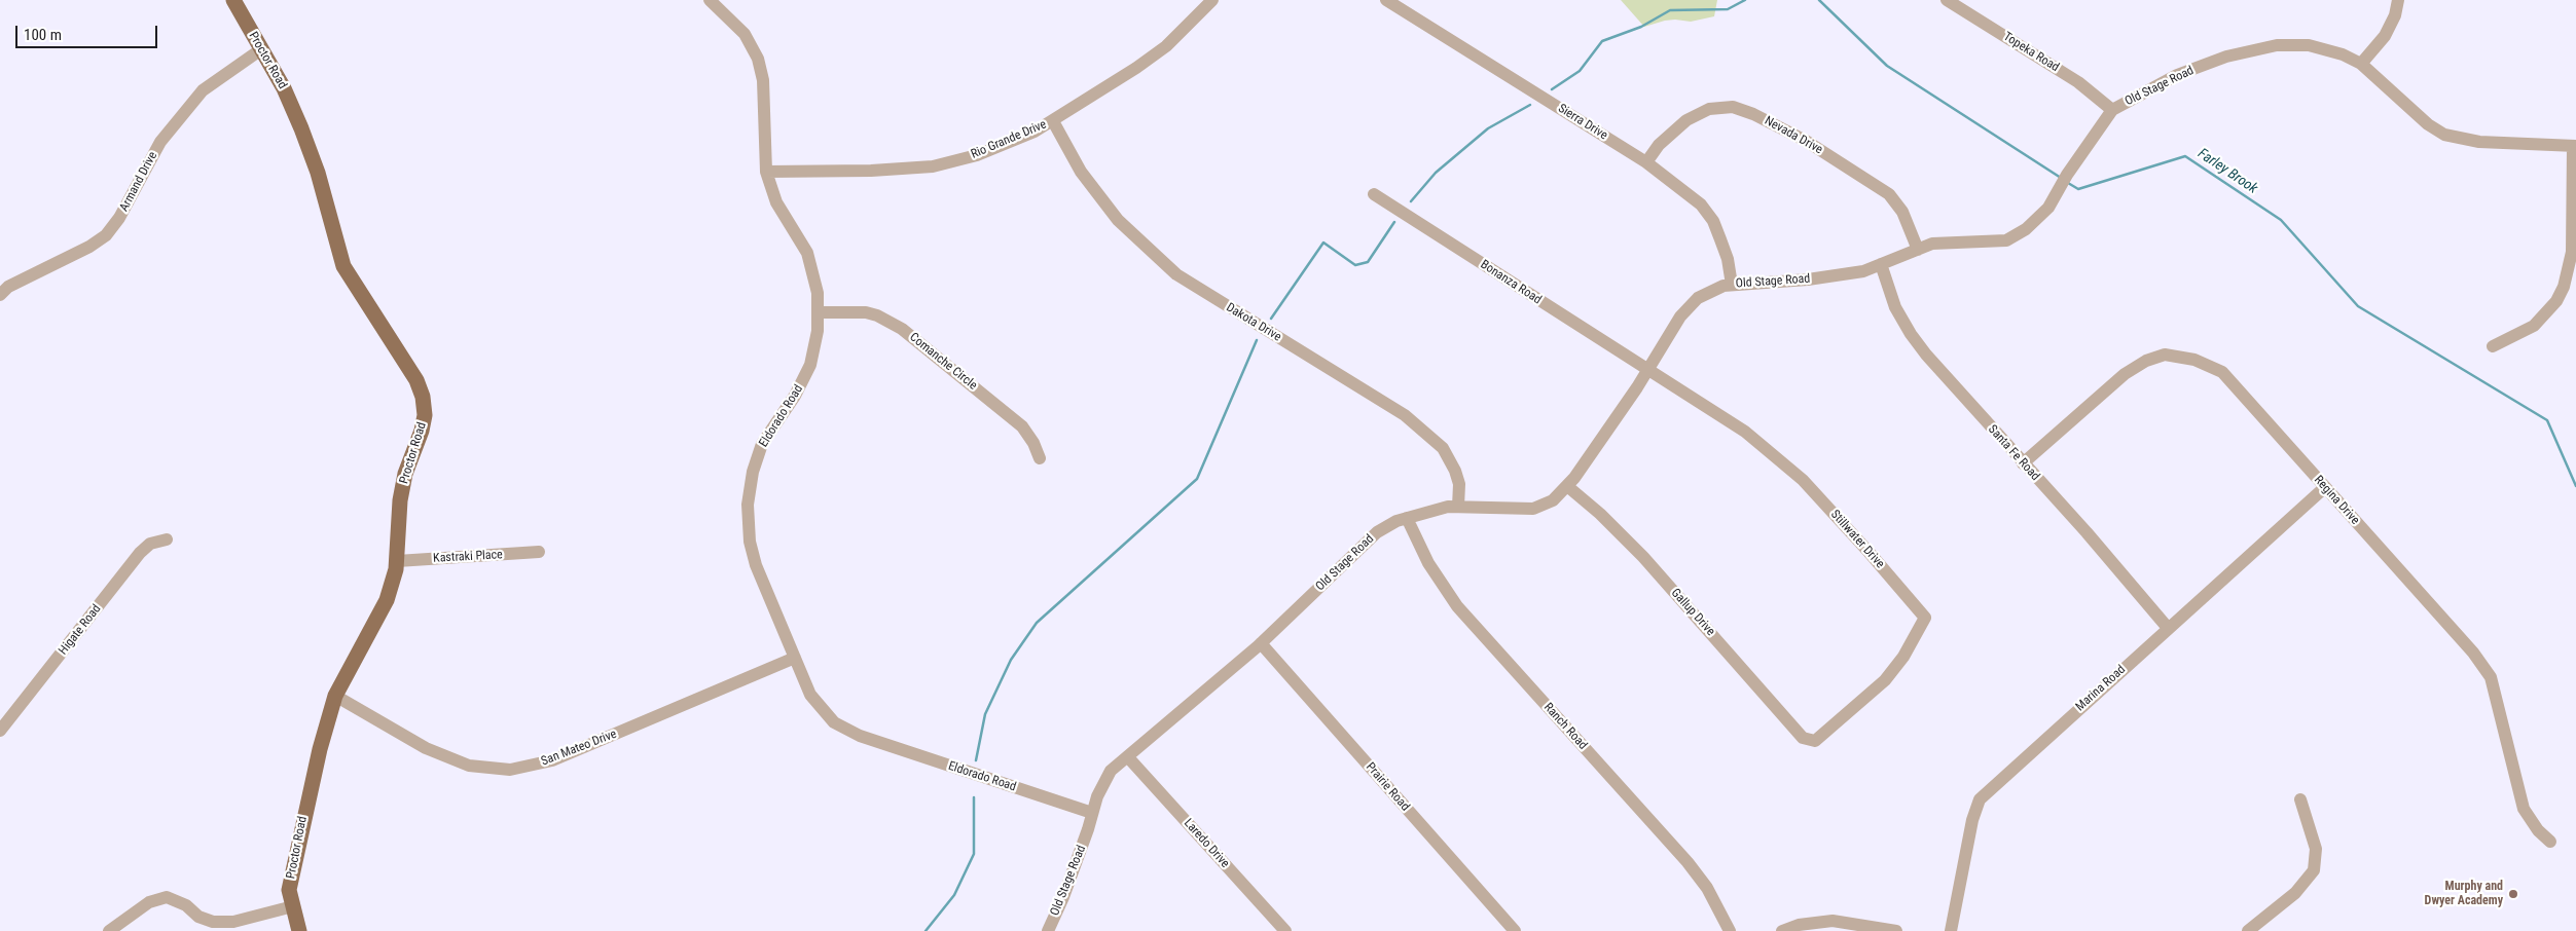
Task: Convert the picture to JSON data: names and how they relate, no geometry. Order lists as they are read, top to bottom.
{
  "streets": {
    "main road": ["Proctor Road"],
    "street": [
      "Topeka Road",
      "Old Stage Road",
      "Sierra Drive",
      "Nevada Drive",
      "Rio Grande Drive",
      "Armand Drive",
      "Bonanza Road",
      "Dakota Drive",
      "Comanche Circle",
      "Eldorado Road",
      "Santa Fe Road",
      "Regina Drive",
      "Stillwater Drive",
      "Kastraki Place",
      "Gallup Drive",
      "Higate Road",
      "Marina Road",
      "Ranch Road",
      "San Mateo Drive",
      "Prairie Road",
      "Laredo Drive"
    ]
  },
  "crossings": [
    ["Topeka Road", "Old Stage Road"],
    ["Proctor Road", "Armand Drive"],
    ["Proctor Road", "Kastraki Place"],
    ["Proctor Road", "San Mateo Drive"],
    ["Old Stage Road", "Sierra Drive"],
    ["Old Stage Road", "Nevada Drive"],
    ["Old Stage Road", "Bonanza Road"],
    ["Old Stage Road", "Dakota Drive"],
    ["Old Stage Road", "Eldorado Road"],
    ["Old Stage Road", "Santa Fe Road"],
    ["Old Stage Road", "Stillwater Drive"],
    ["Old Stage Road", "Gallup Drive"],
    ["Old Stage Road", "Ranch Road"],
    ["Old Stage Road", "Prairie Road"],
    ["Old Stage Road", "Laredo Drive"],
    ["Sierra Drive", "Nevada Drive"],
    ["Rio Grande Drive", "Dakota Drive"],
    ["Rio Grande Drive", "Eldorado Road"],
    ["Bonanza Road", "Stillwater Drive"],
    ["Comanche Circle", "Eldorado Road"],
    ["Eldorado Road", "San Mateo Drive"],
    ["Santa Fe Road", "Regina Drive"],
    ["Santa Fe Road", "Marina Road"],
    ["Regina Drive", "Marina Road"],
    ["Stillwater Drive", "Gallup Drive"]
  ],
  "water": ["Farley Brook"],
  "places": ["Murphy and Dwyer Academy"],
  "scale_bar": "100 m"
}
